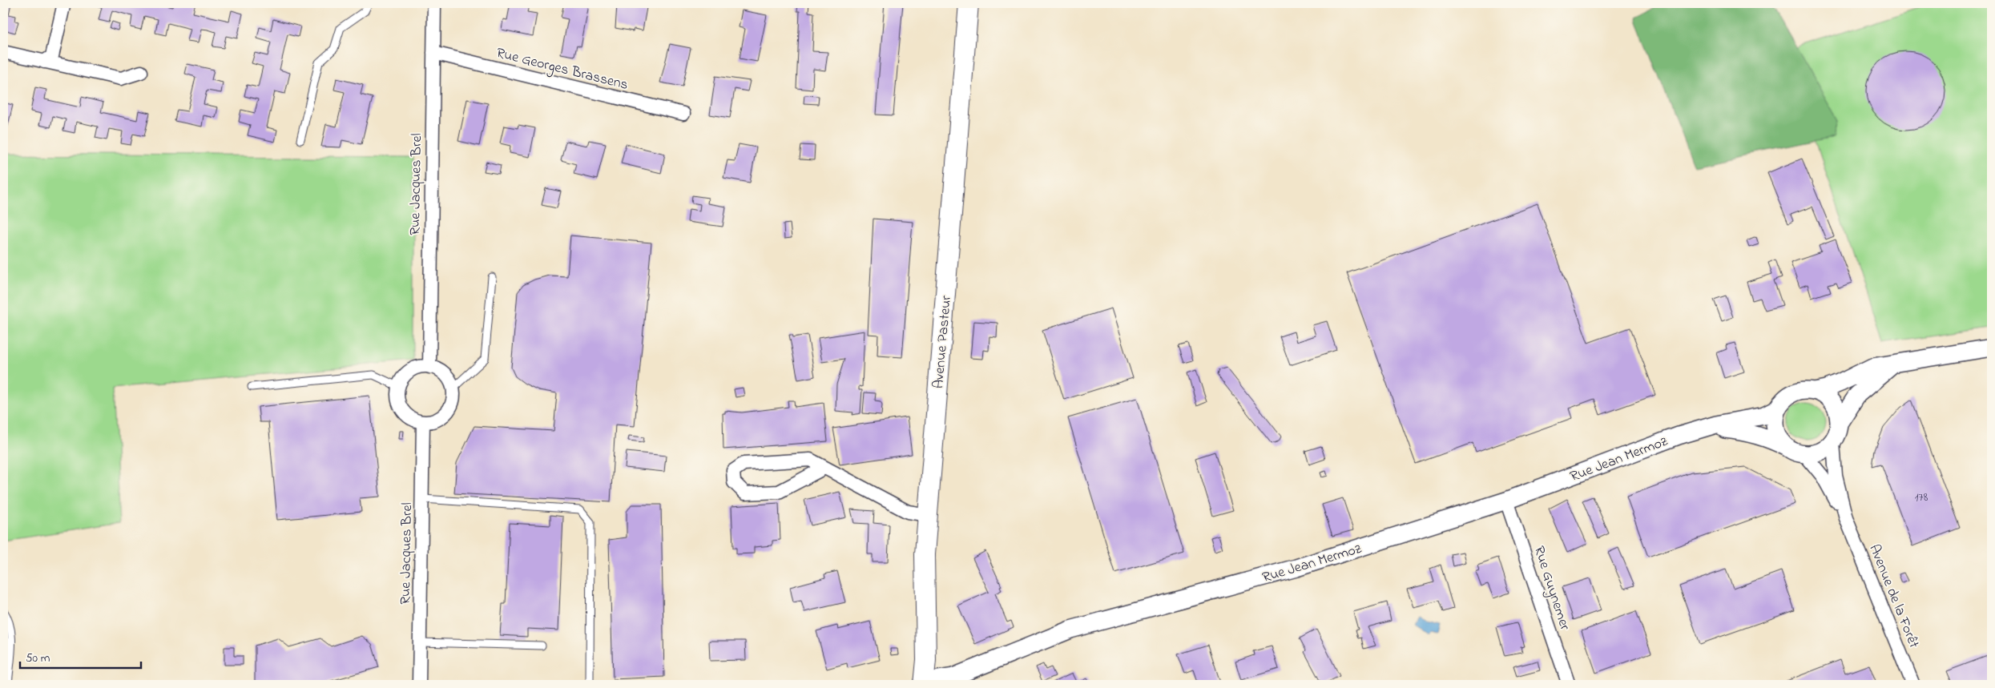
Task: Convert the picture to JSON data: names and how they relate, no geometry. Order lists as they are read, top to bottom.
{
  "streets": {
    "main road": ["Avenue Pasteur"],
    "street": [
      "Rue Georges Brassens",
      "Rue Jacques Brel",
      "Rue Jean Mermoz",
      "Rue Guynemer",
      "Avenue de la Forêt"
    ]
  },
  "crossings": [
    ["Rue Georges Brassens", "Rue Jacques Brel"],
    ["Avenue Pasteur", "Rue Jean Mermoz"],
    ["Rue Jean Mermoz", "Rue Guynemer"],
    ["Rue Jean Mermoz", "Avenue de la Forêt"]
  ],
  "house_numbers": ["178"],
  "scale_bar": "50 m"
}
